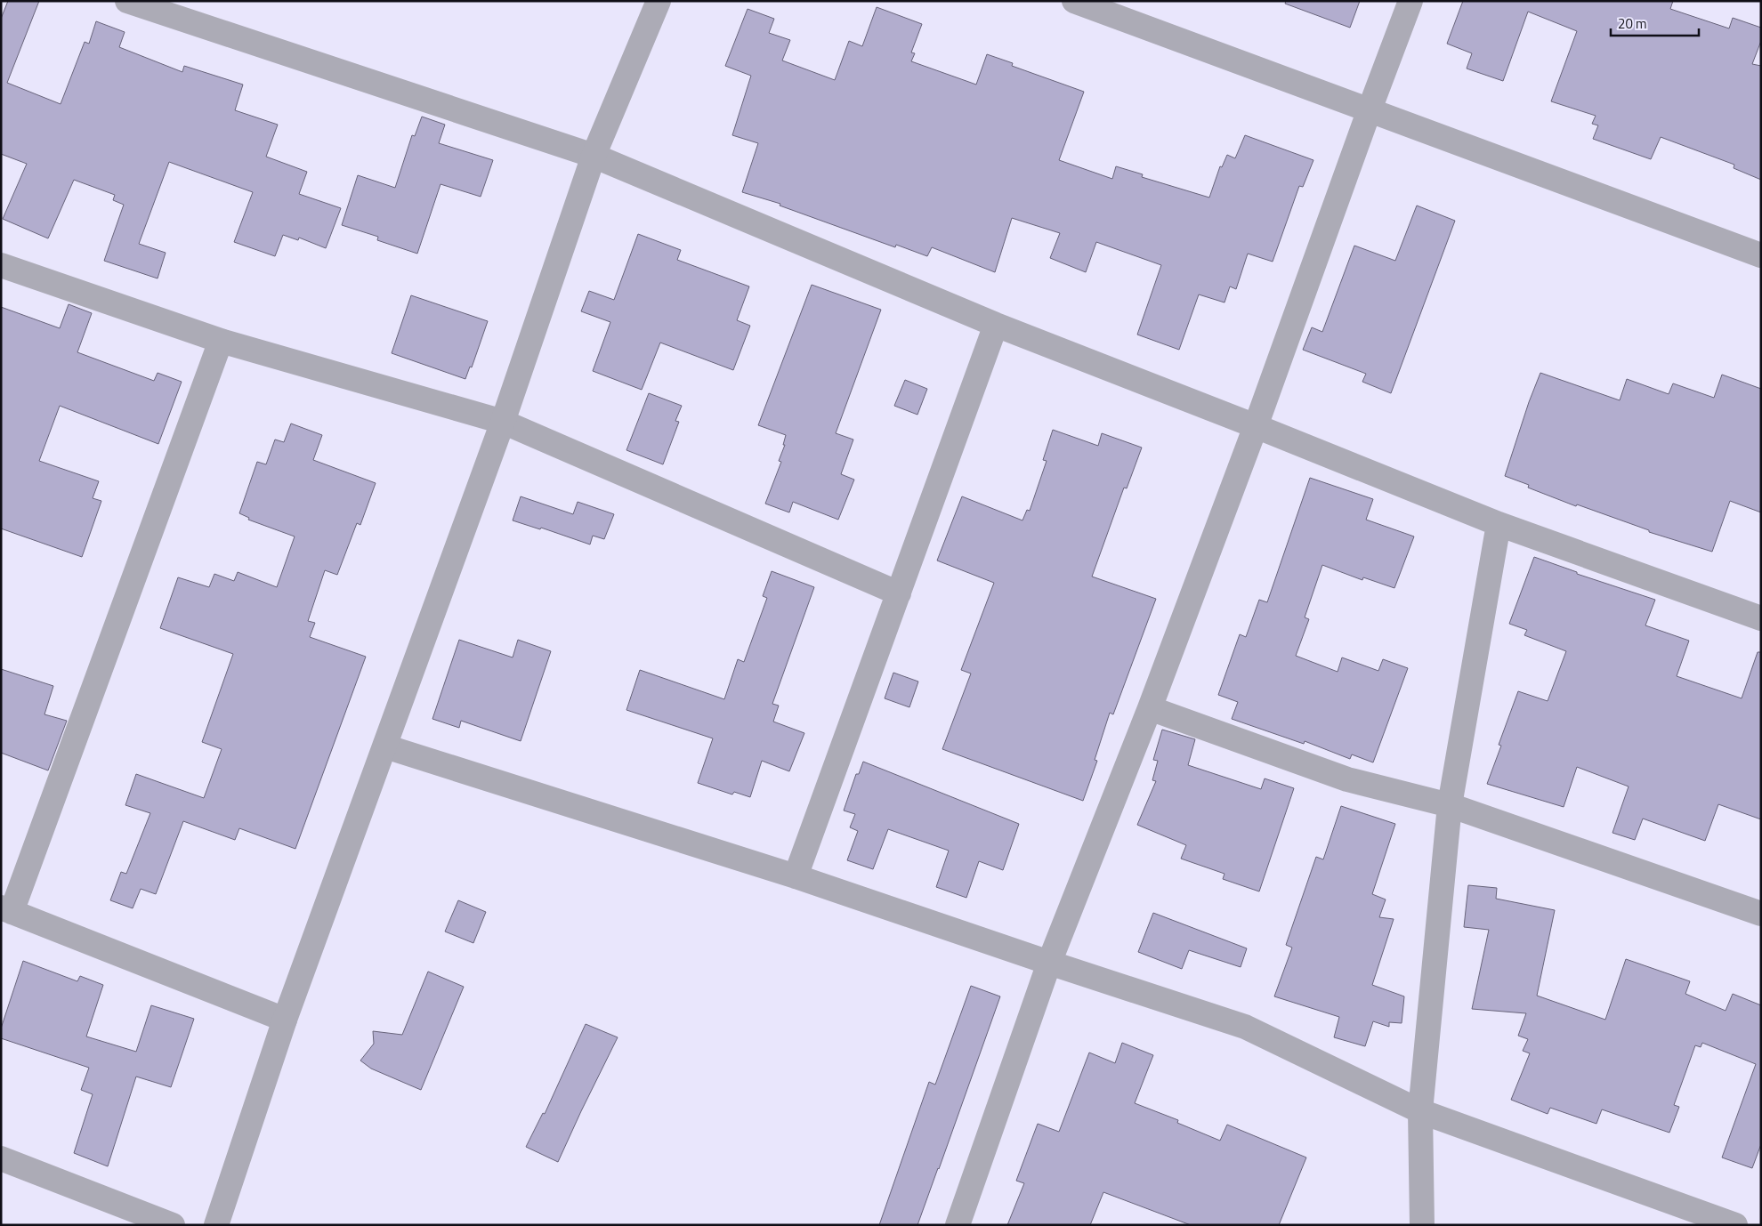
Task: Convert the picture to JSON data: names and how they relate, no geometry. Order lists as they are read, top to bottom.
{
  "scale_bar": "20 m"
}
